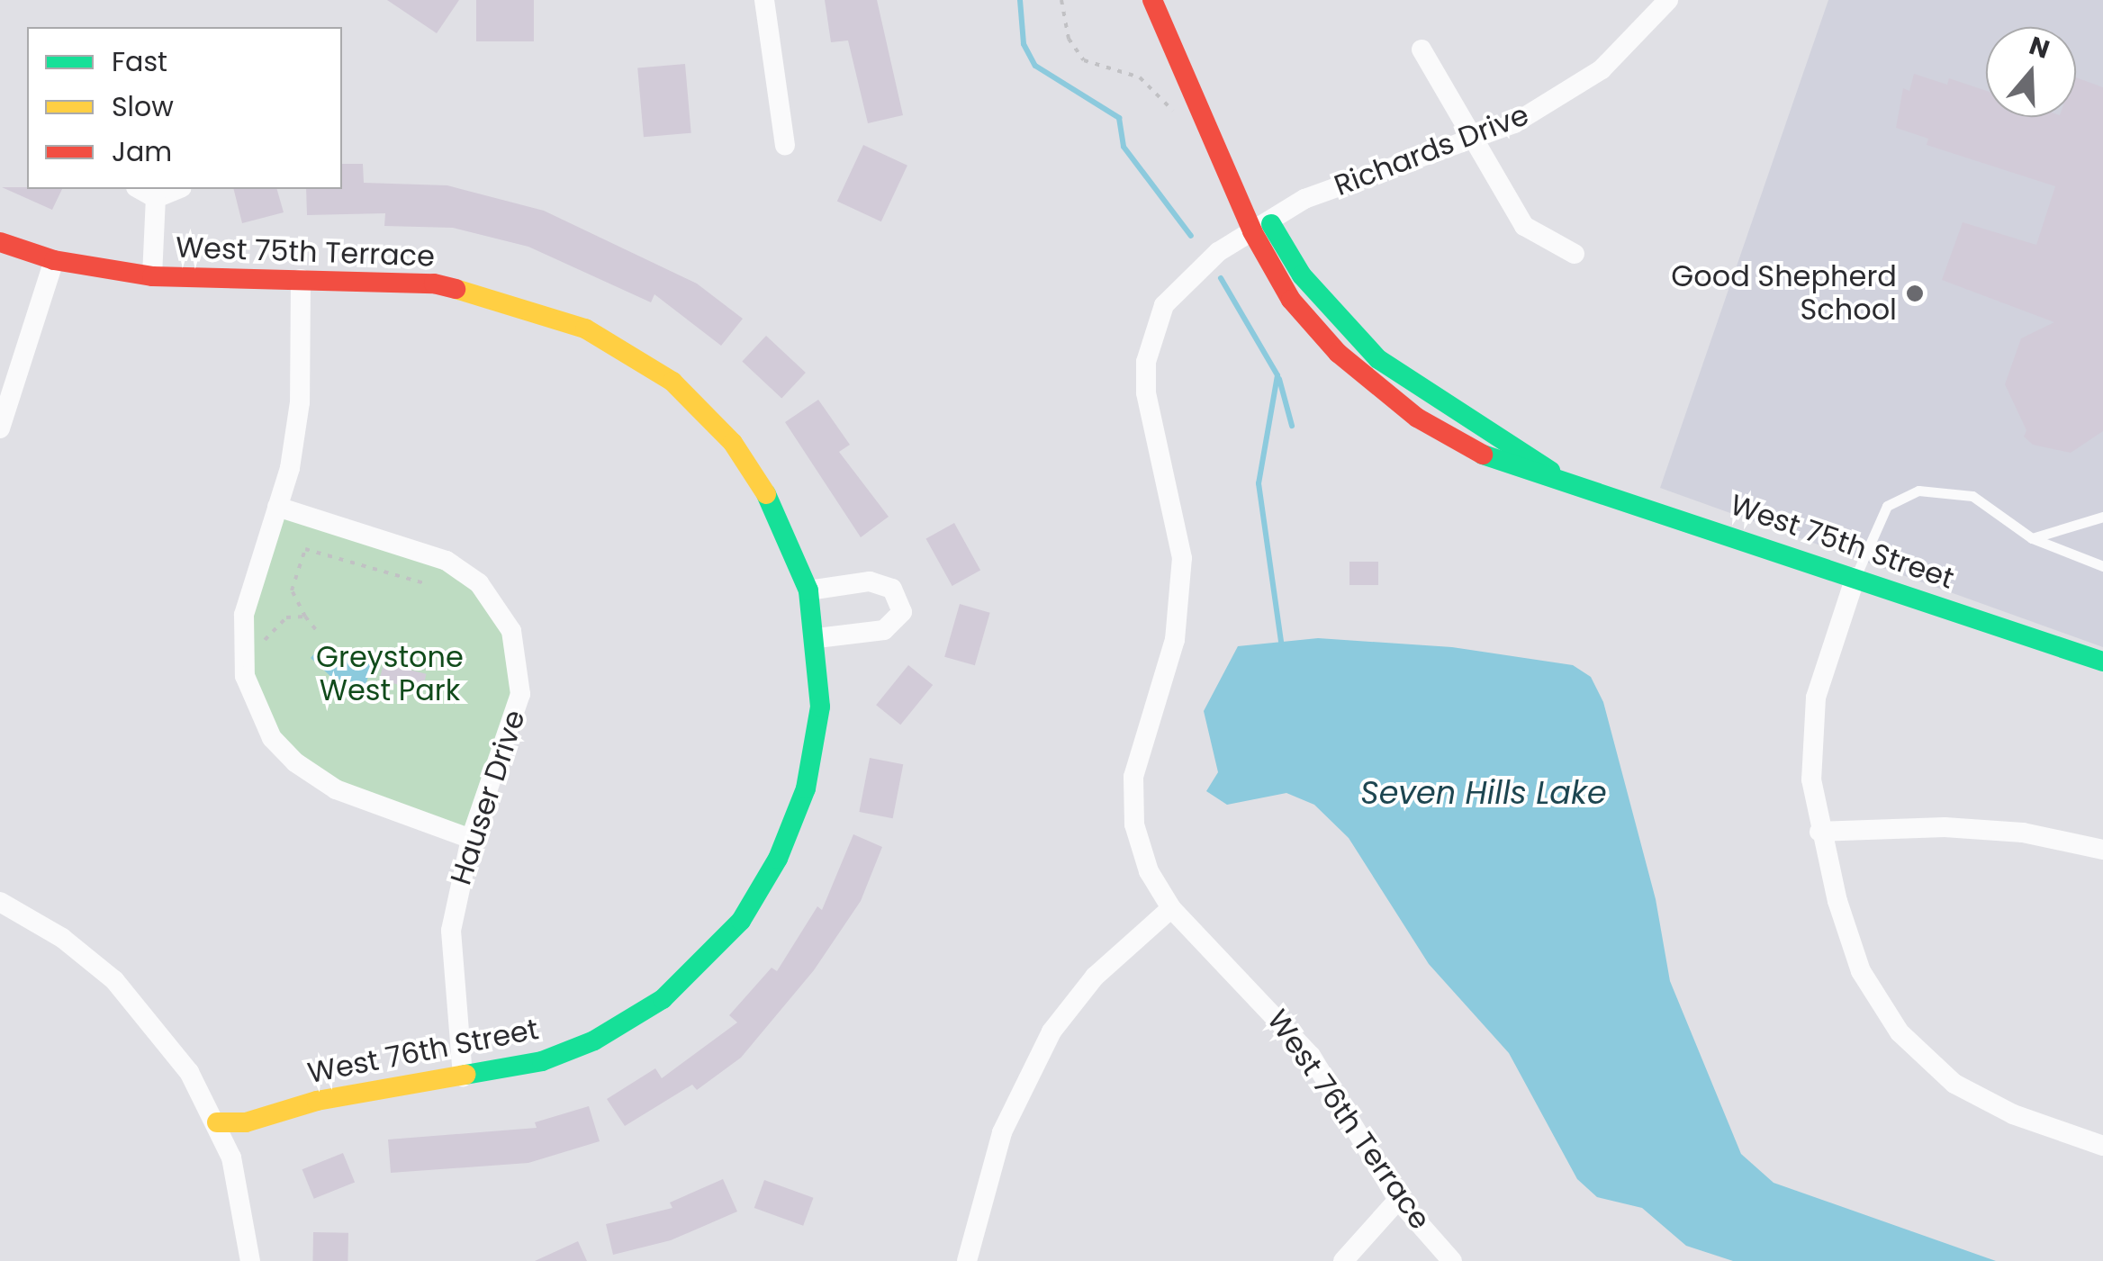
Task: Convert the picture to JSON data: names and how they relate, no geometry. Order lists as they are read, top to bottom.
{
  "streets": {
    "street": [
      "Richards Drive",
      "West 75th Terrace",
      "West 75th Street",
      "Hauser Drive",
      "West 76th Street",
      "West 76th Terrace"
    ]
  },
  "crossings": [
    ["Richards Drive", "West 75th Street"],
    ["Richards Drive", "West 76th Terrace"],
    ["West 75th Terrace", "West 76th Street"],
    ["West 75th Street", "West 76th Terrace"],
    ["Hauser Drive", "West 76th Street"]
  ],
  "water": ["Seven Hills Lake"],
  "parks": ["Greystone West Park"],
  "places": ["Good Shepherd School"],
  "legend": ["Fast", "Slow", "Jam"],
  "north": "top"
}
